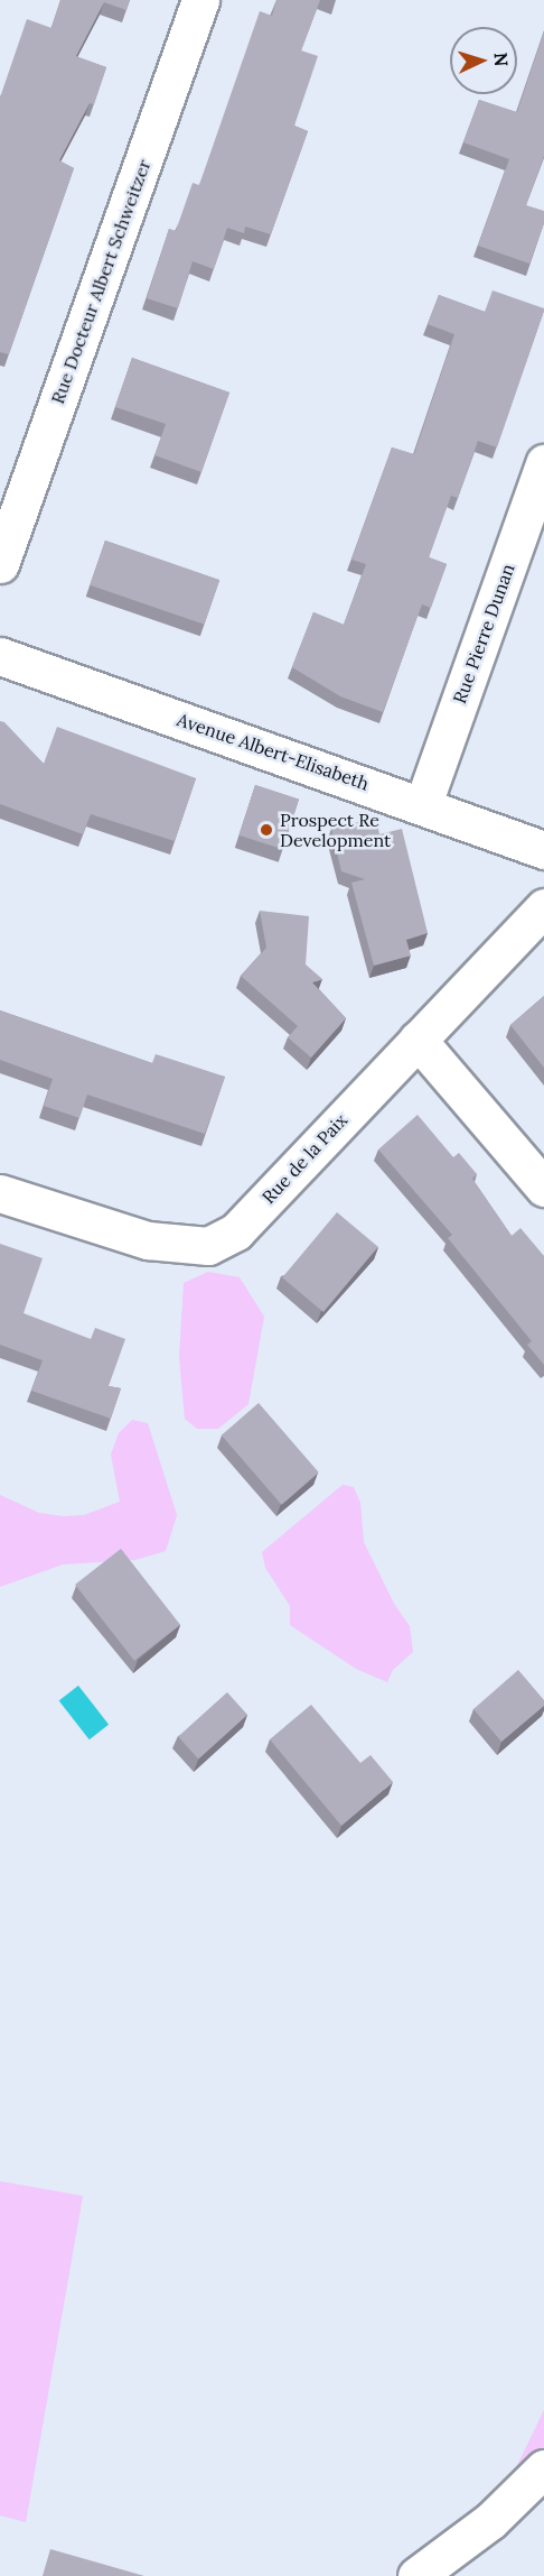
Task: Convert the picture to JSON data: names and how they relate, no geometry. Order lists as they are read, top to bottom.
{
  "streets": {
    "street": [
      "Rue Docteur Albert Schweitzer",
      "Rue Pierre Dunan",
      "Avenue Albert-Elisabeth",
      "Rue de la Paix"
    ]
  },
  "crossings": [
    ["Rue Pierre Dunan", "Avenue Albert-Elisabeth"]
  ],
  "places": ["Prospect Re Development"],
  "north": "right"
}
